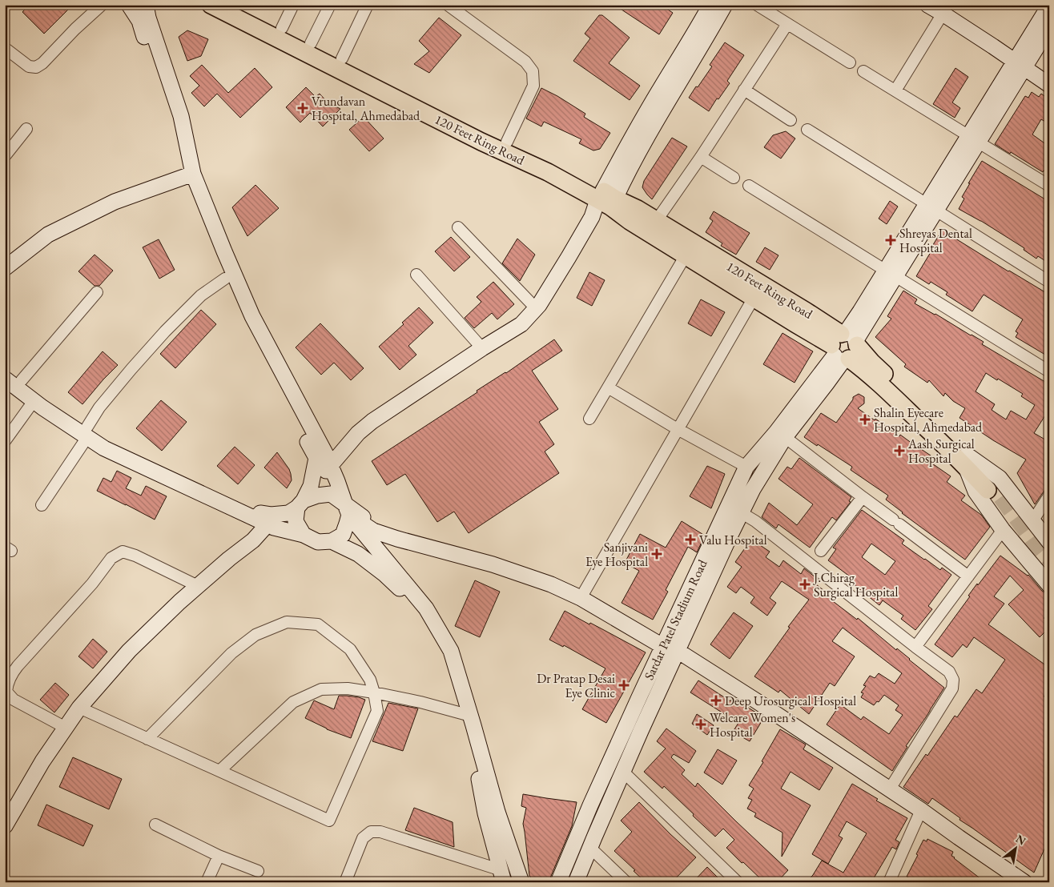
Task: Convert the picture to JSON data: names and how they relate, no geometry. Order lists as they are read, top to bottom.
{
  "streets": {
    "main road": ["120 Feet Ring Road"],
    "street": ["Sardar Patel Stadium Road"]
  },
  "crossings": [
    ["120 Feet Ring Road", "Sardar Patel Stadium Road"]
  ],
  "places": {
    "health": [
      "Vrundavan Hospital, Ahmedabad",
      "Shreyas Dental Hospital",
      "Shalin Eyecare Hospital, Ahmedabad",
      "Aash Surgical Hospital",
      "Valu Hospital",
      "Sanjivani Eye Hospital",
      "J.Chirag Surgical Hospital",
      "Dr Pratap Desai Eye Clinic",
      "Deep Urosurgical Hospital",
      "Welcare Women's Hospital"
    ]
  },
  "north": "top right"
}
